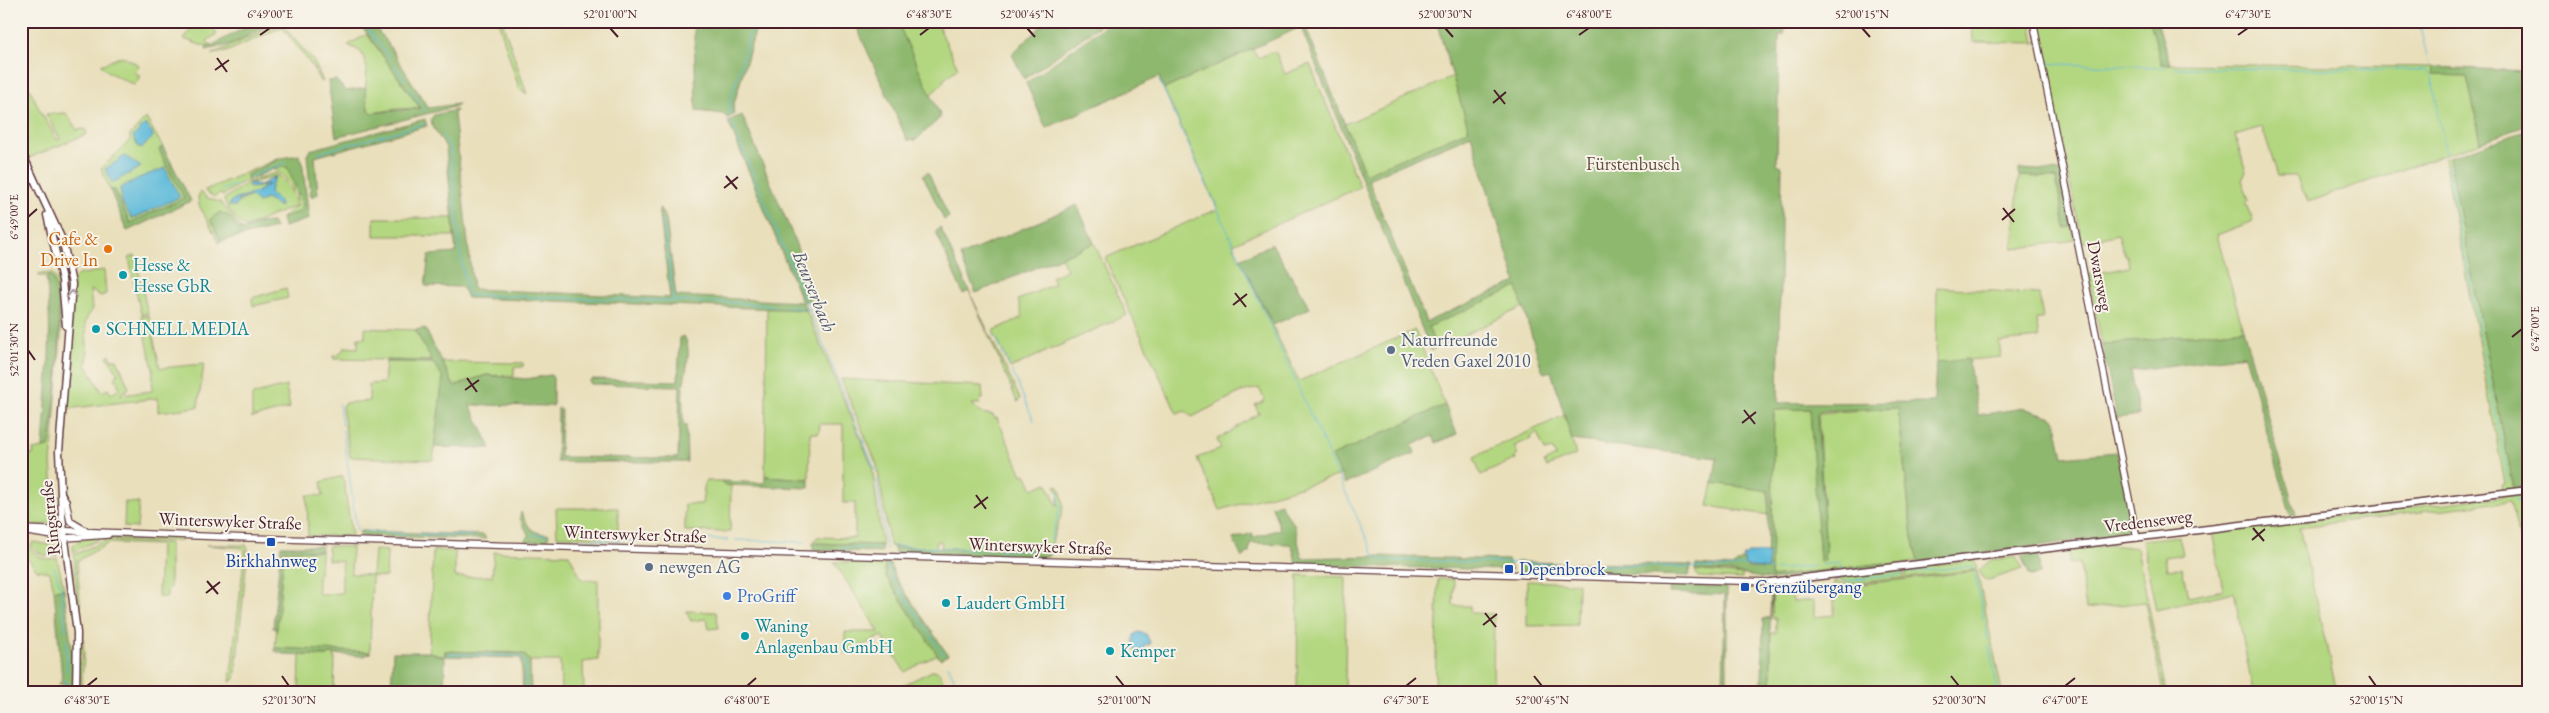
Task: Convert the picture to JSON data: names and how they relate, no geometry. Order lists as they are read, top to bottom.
{
  "streets": {
    "main road": ["Ringstraße", "Vredenseweg"],
    "street": ["Dwarsweg", "Winterswyker Straße"]
  },
  "crossings": [
    ["Dwarsweg", "Vredenseweg"],
    ["Ringstraße", "Winterswyker Straße"],
    ["Winterswyker Straße", "Vredenseweg"]
  ],
  "water": ["Beurserbach"],
  "parks": ["Fürstenbusch"],
  "places": {
    "other": [
      "Cafe & Drive In",
      "Hesse & Hesse GbR",
      "SCHNELL MEDIA",
      "Naturfreunde Vreden Gaxel 2010",
      "newgen AG",
      "ProGriff",
      "Laudert GmbH",
      "Waning Anlagenbau GmbH",
      "Kemper"
    ],
    "transit": ["Birkhahnweg", "Depenbrock", "Grenzübergang"]
  },
  "coordinates": [
    "6°49'00\"E",
    "52°01'00\"N",
    "6°48'30\"E",
    "52°00'45\"N",
    "52°00'30\"N",
    "6°48'00\"E",
    "52°00'15\"N",
    "6°47'30\"E",
    "6°47'00\"E",
    "52°01'30\"N"
  ]
}
